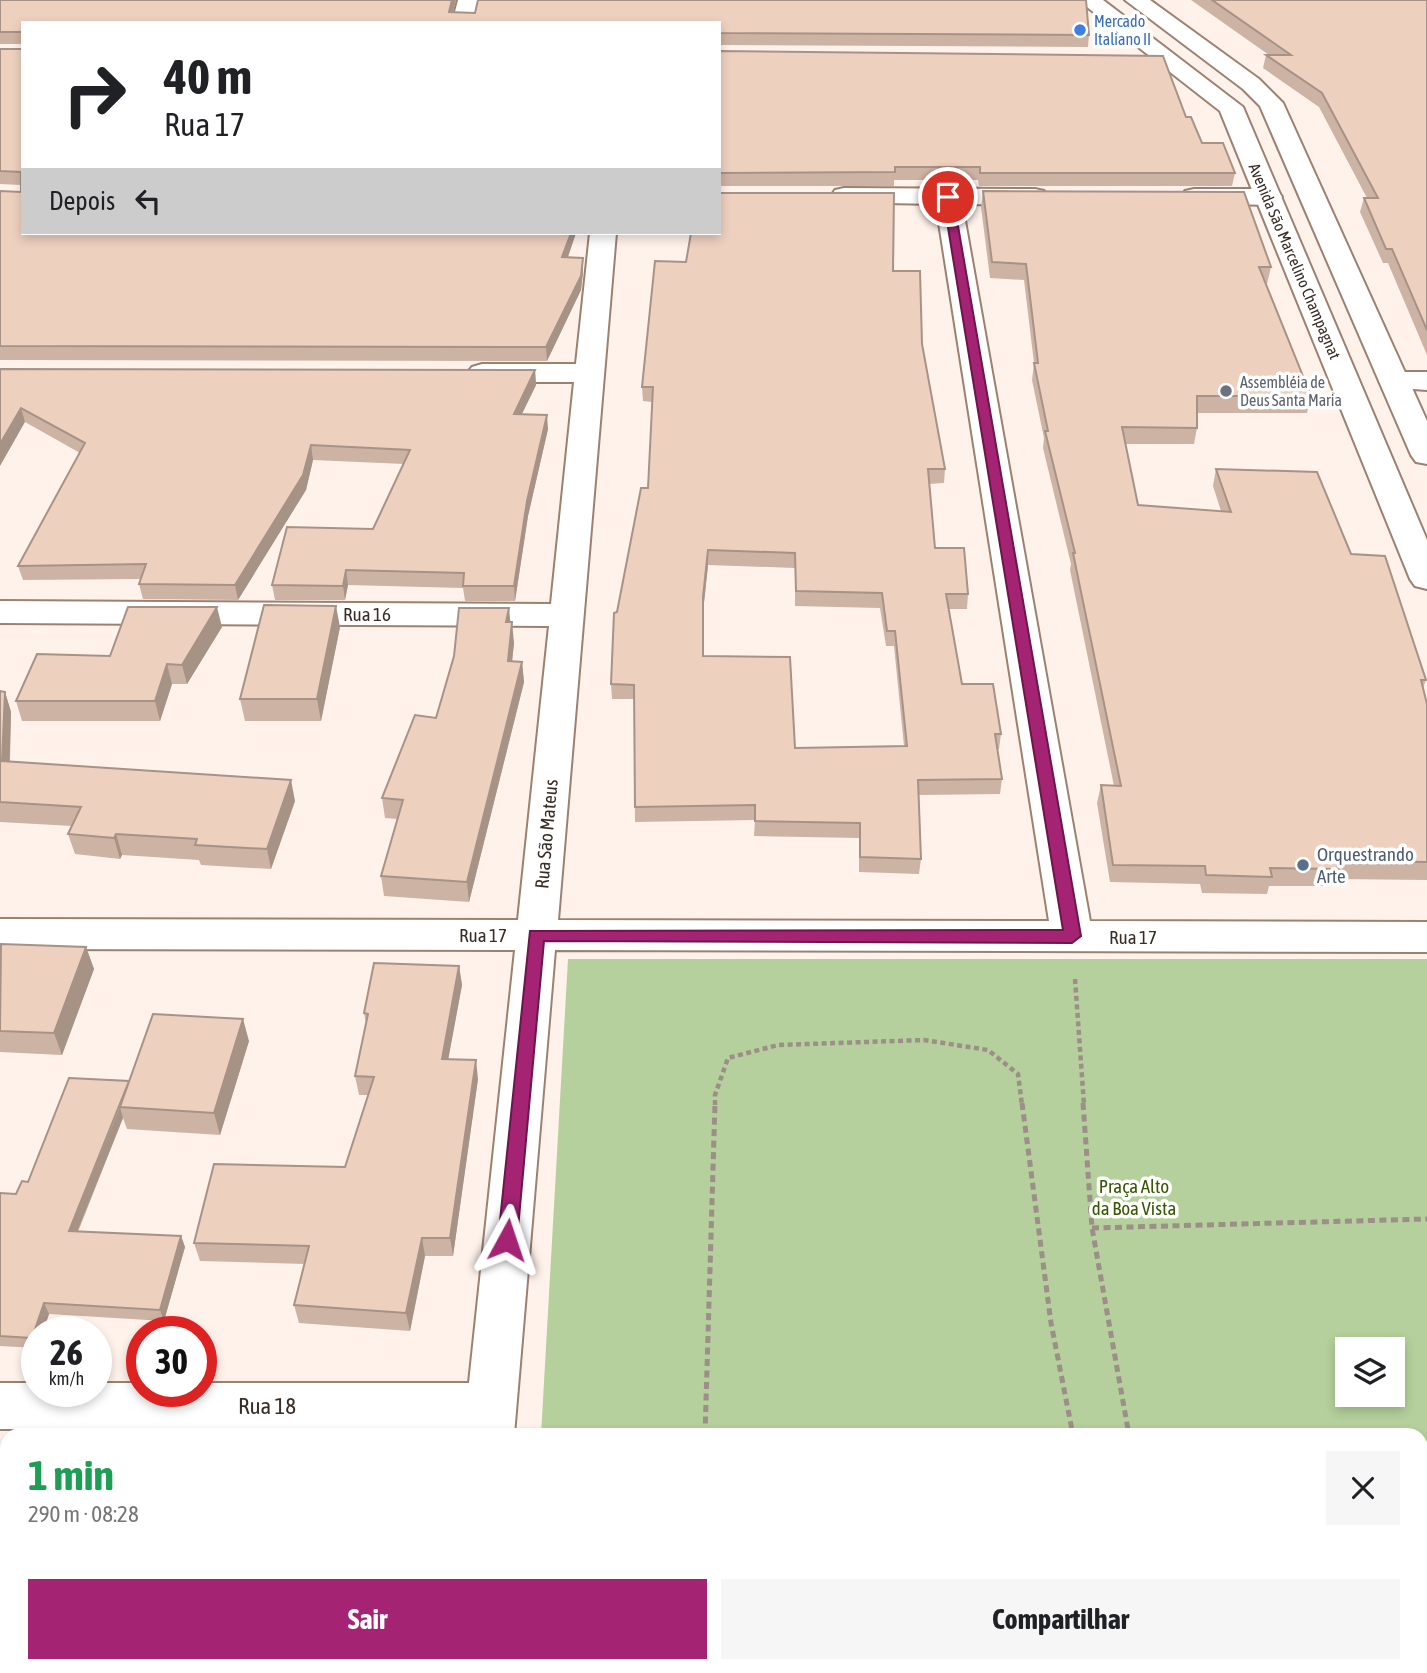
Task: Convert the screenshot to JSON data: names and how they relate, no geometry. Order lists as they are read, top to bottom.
{
  "streets": {
    "street": [
      "Avenida São Marcelino Champagnat",
      "Rua 16",
      "Rua São Mateus",
      "Rua 17",
      "Rua 18"
    ]
  },
  "crossings": [
    ["Rua 16", "Rua São Mateus"],
    ["Rua São Mateus", "Rua 17"],
    ["Rua São Mateus", "Rua 18"]
  ],
  "parks": ["Praça Alto da Boa Vista"],
  "places": ["Mercado Italiano II", "Assembléia de Deus Santa Maria", "Orquestrando Arte"],
  "page": {
    "turn": ["40 m", "Rua 17"],
    "then": "Depois",
    "speed": "26 km/h",
    "limit": "30",
    "heading": ["1 min", "290 m · 08:28"],
    "buttons": ["Sair", "Compartilhar"]
  }
}
